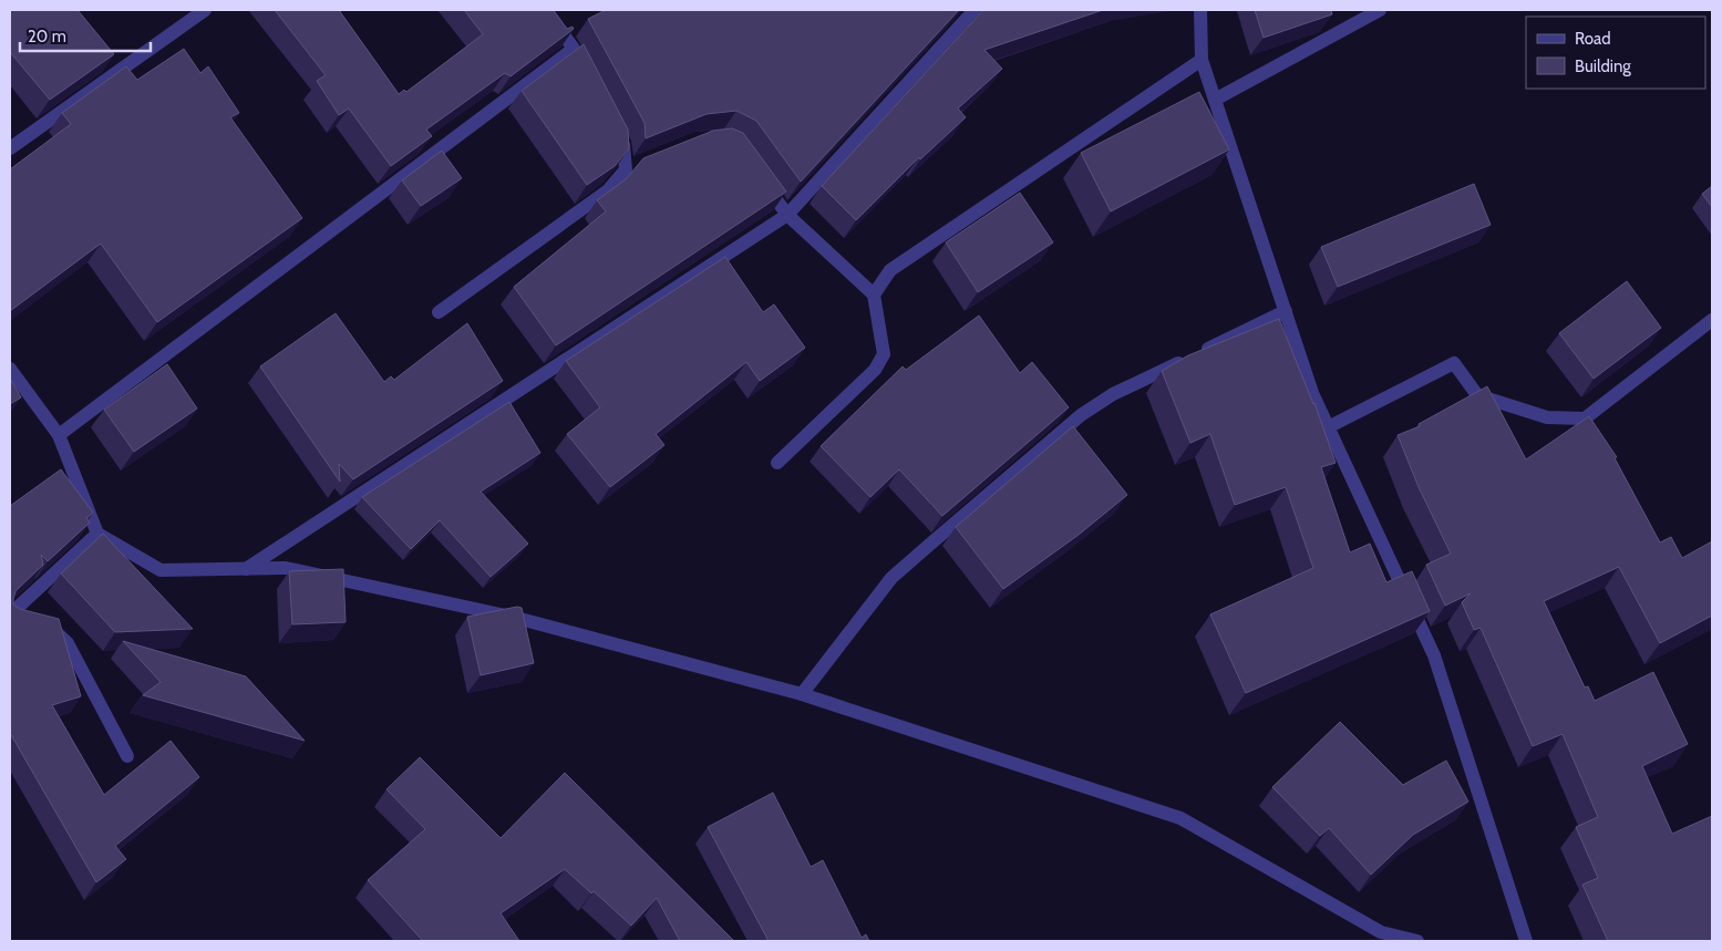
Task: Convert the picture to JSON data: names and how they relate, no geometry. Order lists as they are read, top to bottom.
{
  "legend": ["Road", "Building"],
  "scale_bar": "20 m"
}
